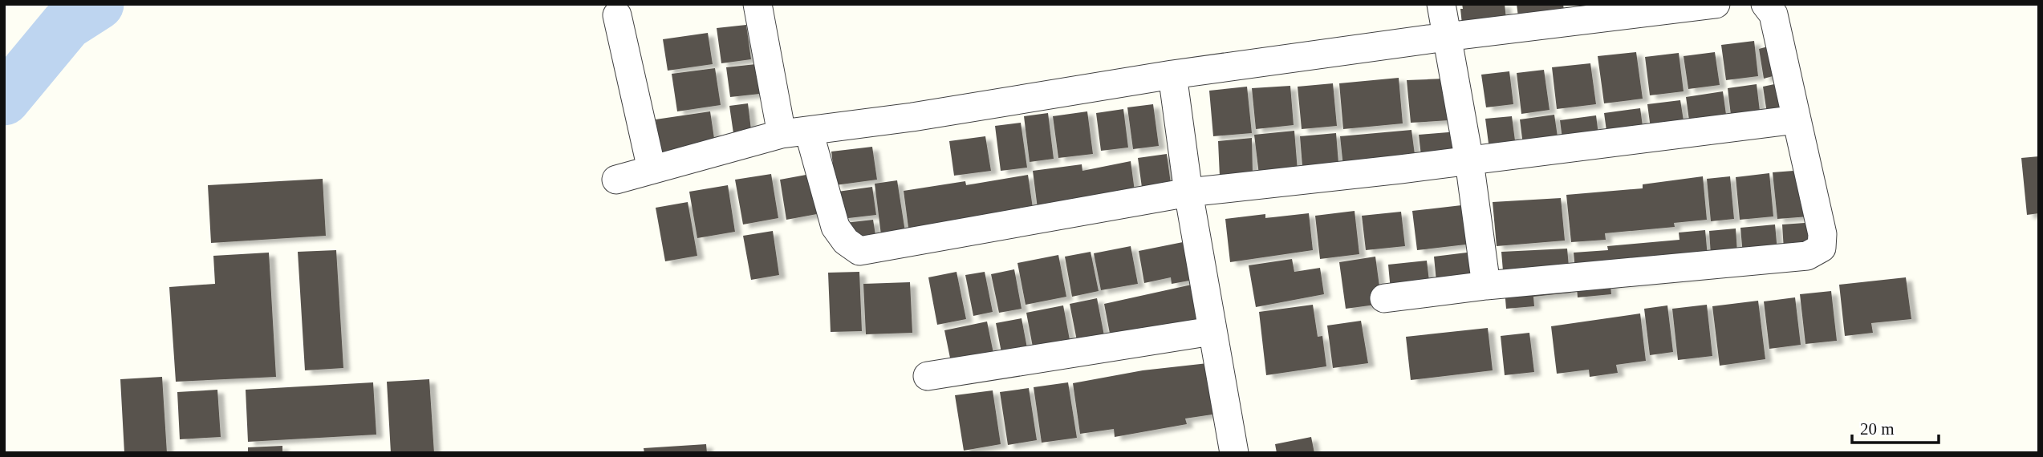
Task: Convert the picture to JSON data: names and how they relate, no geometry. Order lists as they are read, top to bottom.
{
  "scale_bar": "20 m"
}
